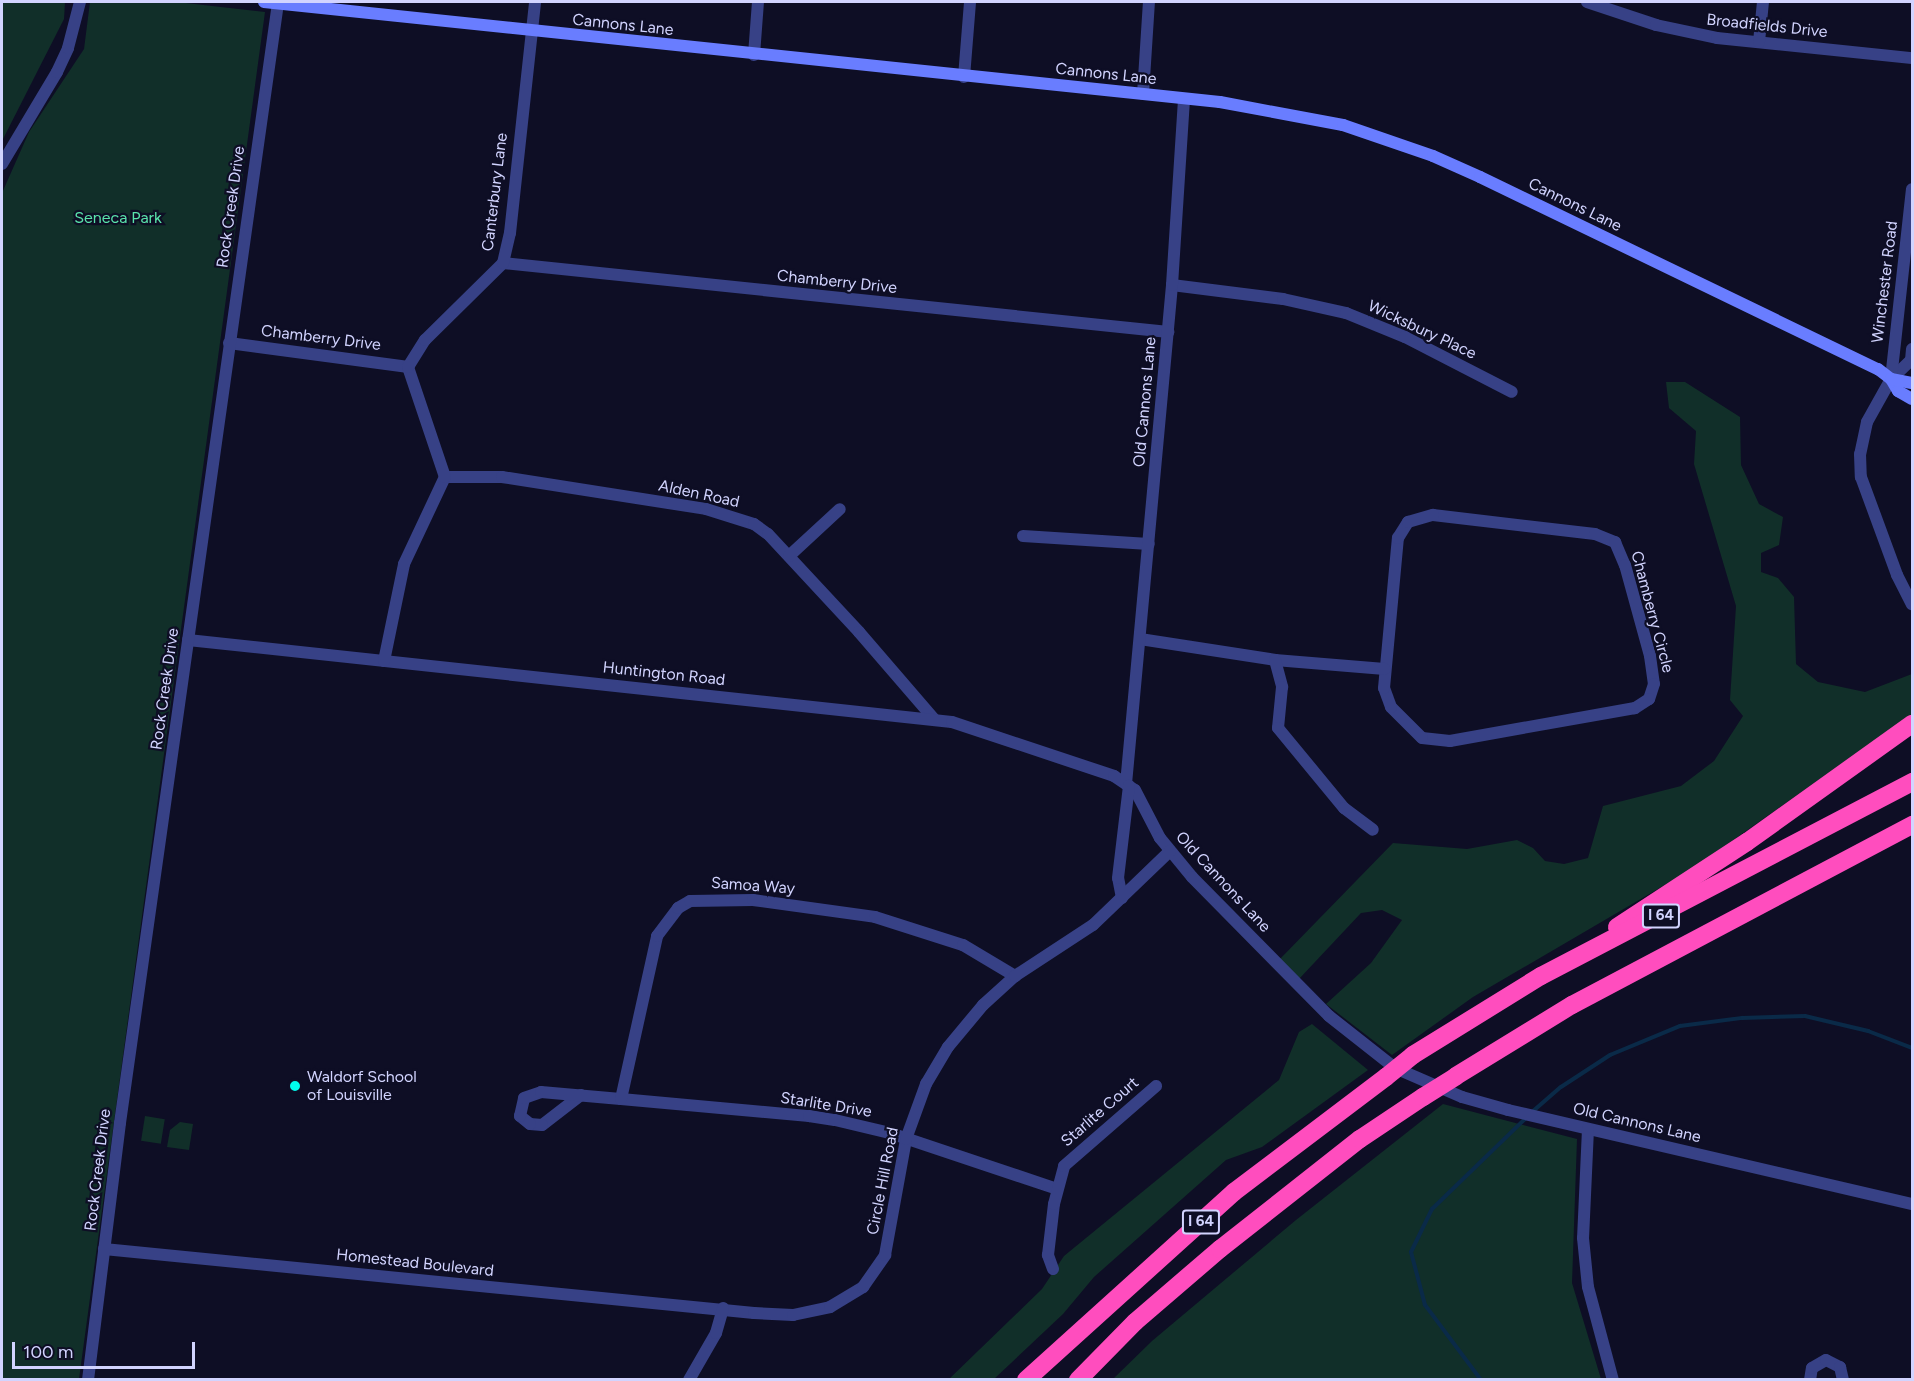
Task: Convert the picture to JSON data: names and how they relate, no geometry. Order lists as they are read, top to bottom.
{
  "streets": {
    "highway": ["I 64"],
    "main road": ["Cannons Lane"],
    "street": [
      "Broadfields Drive",
      "Canterbury Lane",
      "Rock Creek Drive",
      "Chamberry Drive",
      "Winchester Road",
      "Wicksbury Place",
      "Old Cannons Lane",
      "Alden Road",
      "Chamberry Circle",
      "Huntington Road",
      "Samoa Way",
      "Starlite Drive",
      "Starlite Court",
      "Circle Hill Road",
      "Homestead Boulevard"
    ]
  },
  "crossings": [
    ["Cannons Lane", "Canterbury Lane"],
    ["Cannons Lane", "Rock Creek Drive"],
    ["Cannons Lane", "Winchester Road"],
    ["Cannons Lane", "Old Cannons Lane"],
    ["Canterbury Lane", "Chamberry Drive"],
    ["Rock Creek Drive", "Chamberry Drive"],
    ["Rock Creek Drive", "Huntington Road"],
    ["Rock Creek Drive", "Homestead Boulevard"],
    ["Chamberry Drive", "Old Cannons Lane"],
    ["Wicksbury Place", "Old Cannons Lane"],
    ["Old Cannons Lane", "Huntington Road"],
    ["Old Cannons Lane", "Circle Hill Road"],
    ["Alden Road", "Huntington Road"],
    ["Samoa Way", "Starlite Drive"],
    ["Samoa Way", "Circle Hill Road"],
    ["Starlite Drive", "Starlite Court"],
    ["Starlite Drive", "Circle Hill Road"],
    ["Circle Hill Road", "Homestead Boulevard"]
  ],
  "parks": ["Seneca Park"],
  "places": ["Waldorf School of Louisville"],
  "scale_bar": "100 m"
}
